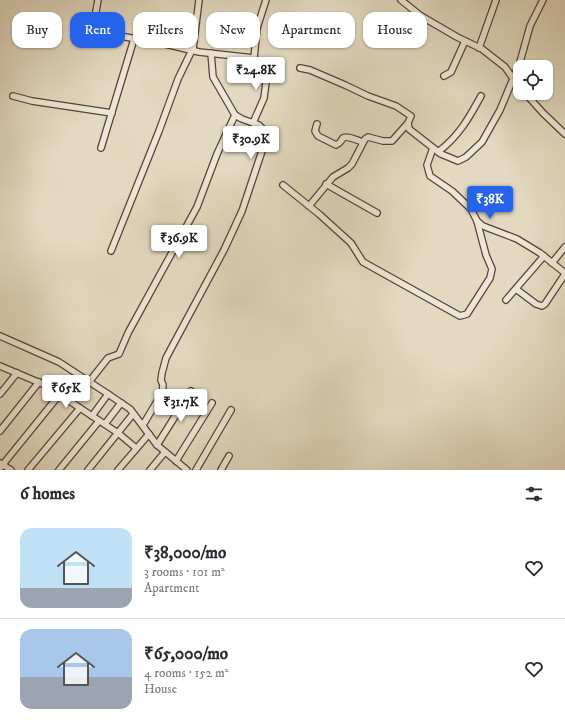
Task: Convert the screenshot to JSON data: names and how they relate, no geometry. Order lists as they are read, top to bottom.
{
  "page": {
    "chip": [
      "Buy",
      "Rent",
      "Filters",
      "New",
      "Apartment",
      "House"
    ],
    "price": [
      "₹24.8K",
      "₹30.9K",
      "₹38K",
      "₹36.9K",
      "₹65K",
      "₹31.7K"
    ],
    "heading": "6 homes",
    "list": [
      {
        "name": "₹38,000/mo",
        "note": "3 rooms · 101 m² · Apartment"
      },
      {
        "name": "₹65,000/mo",
        "note": "4 rooms · 152 m² · House"
      }
    ]
  }
}
